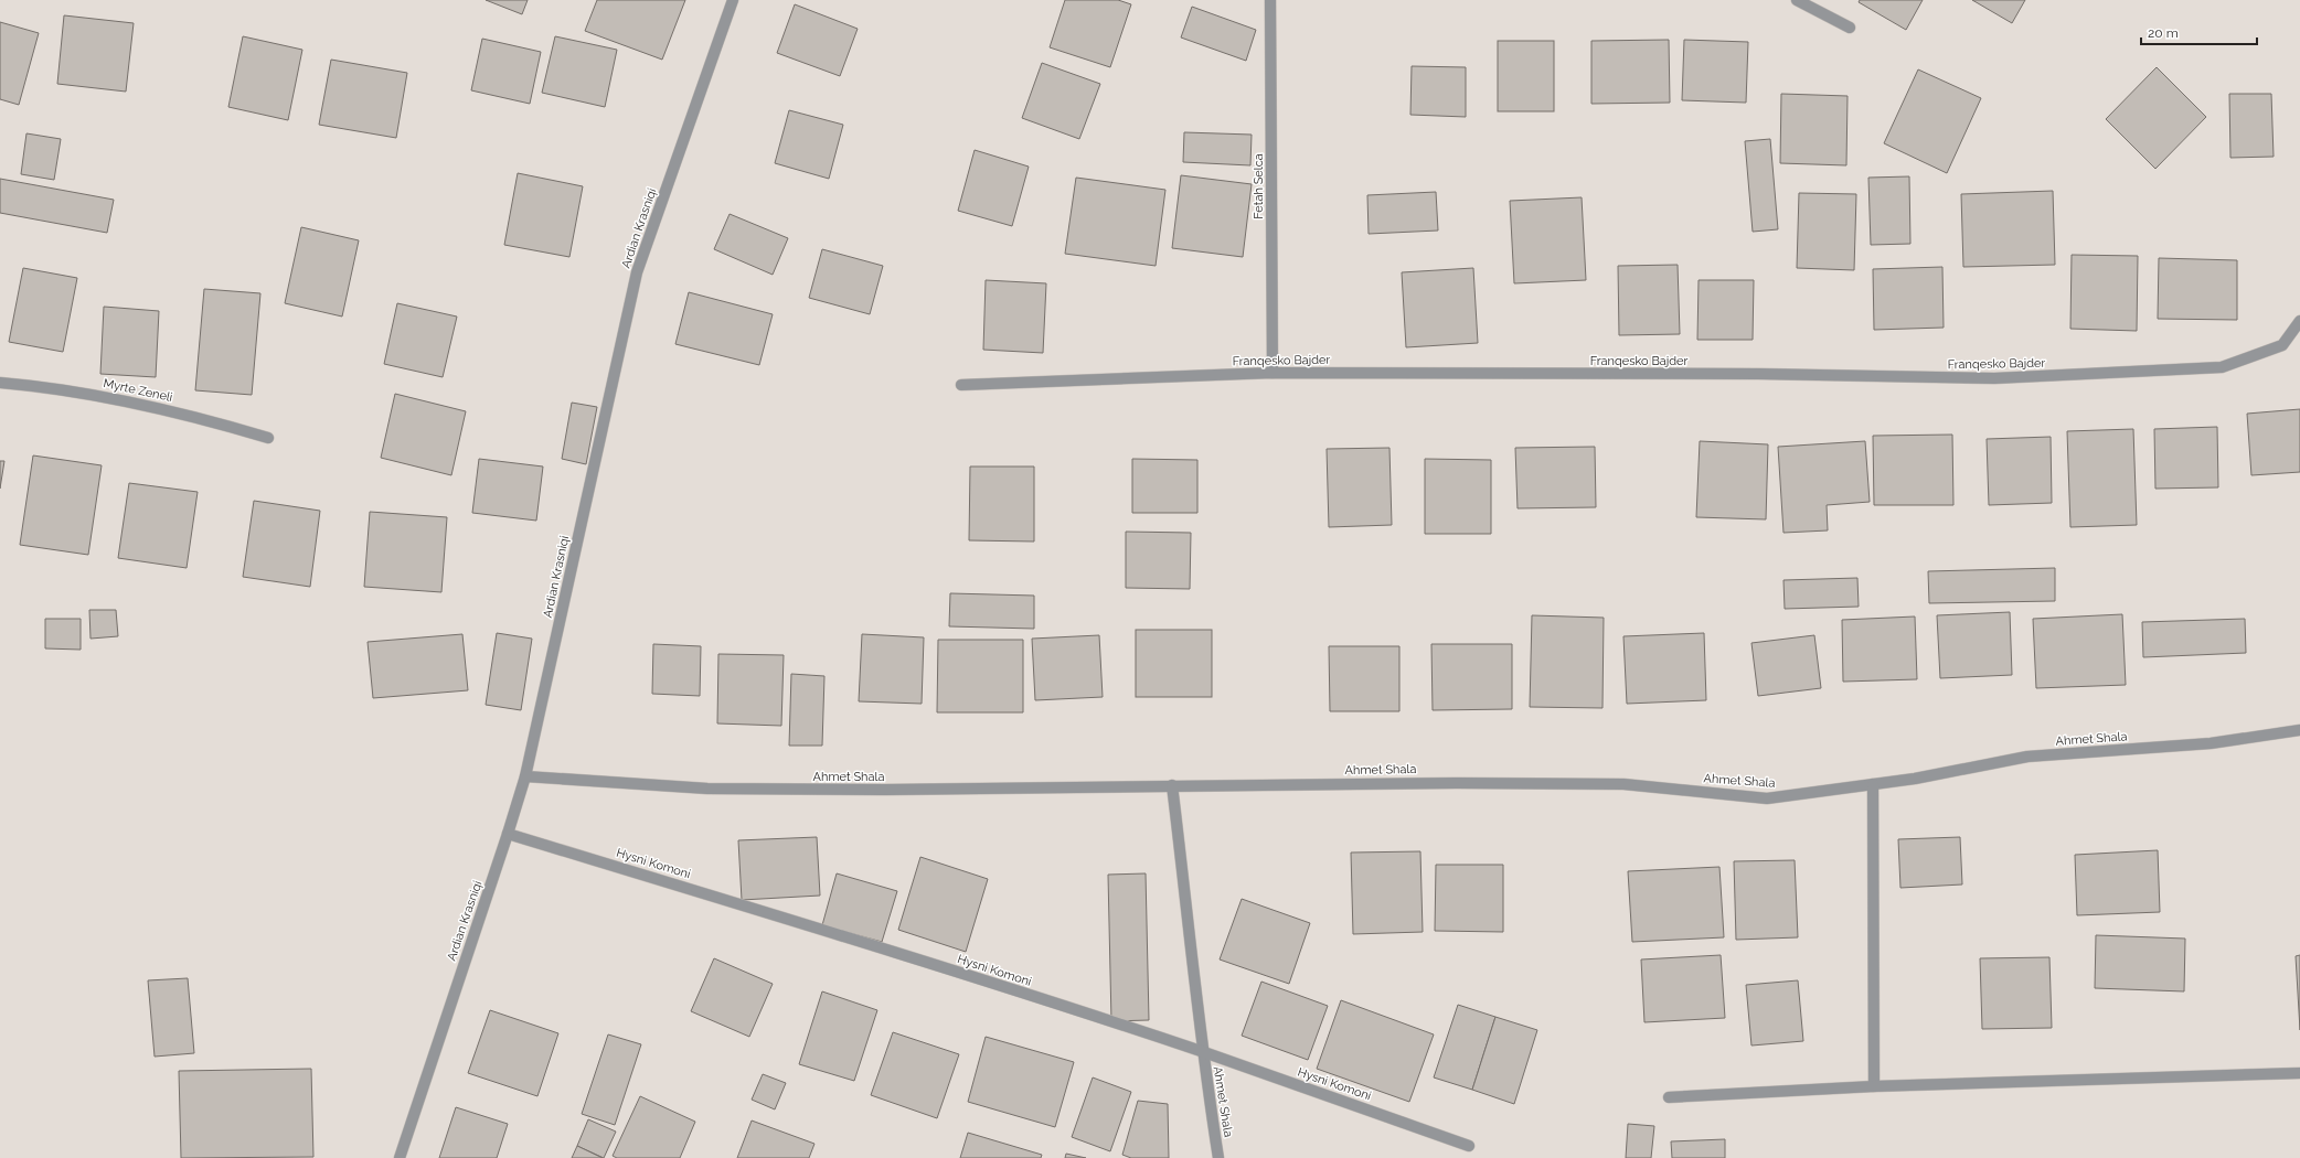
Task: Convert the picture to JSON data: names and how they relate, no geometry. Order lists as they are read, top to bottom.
{
  "streets": {
    "street": [
      "Fetah Selca",
      "Ardian Krasniqi",
      "Franqesko Bajder",
      "Myrte Zeneli",
      "Ahmet Shala",
      "Hysni Komoni"
    ]
  },
  "crossings": [
    ["Fetah Selca", "Franqesko Bajder"],
    ["Ardian Krasniqi", "Ahmet Shala"],
    ["Ardian Krasniqi", "Hysni Komoni"],
    ["Ahmet Shala", "Hysni Komoni"]
  ],
  "scale_bar": "20 m"
}
